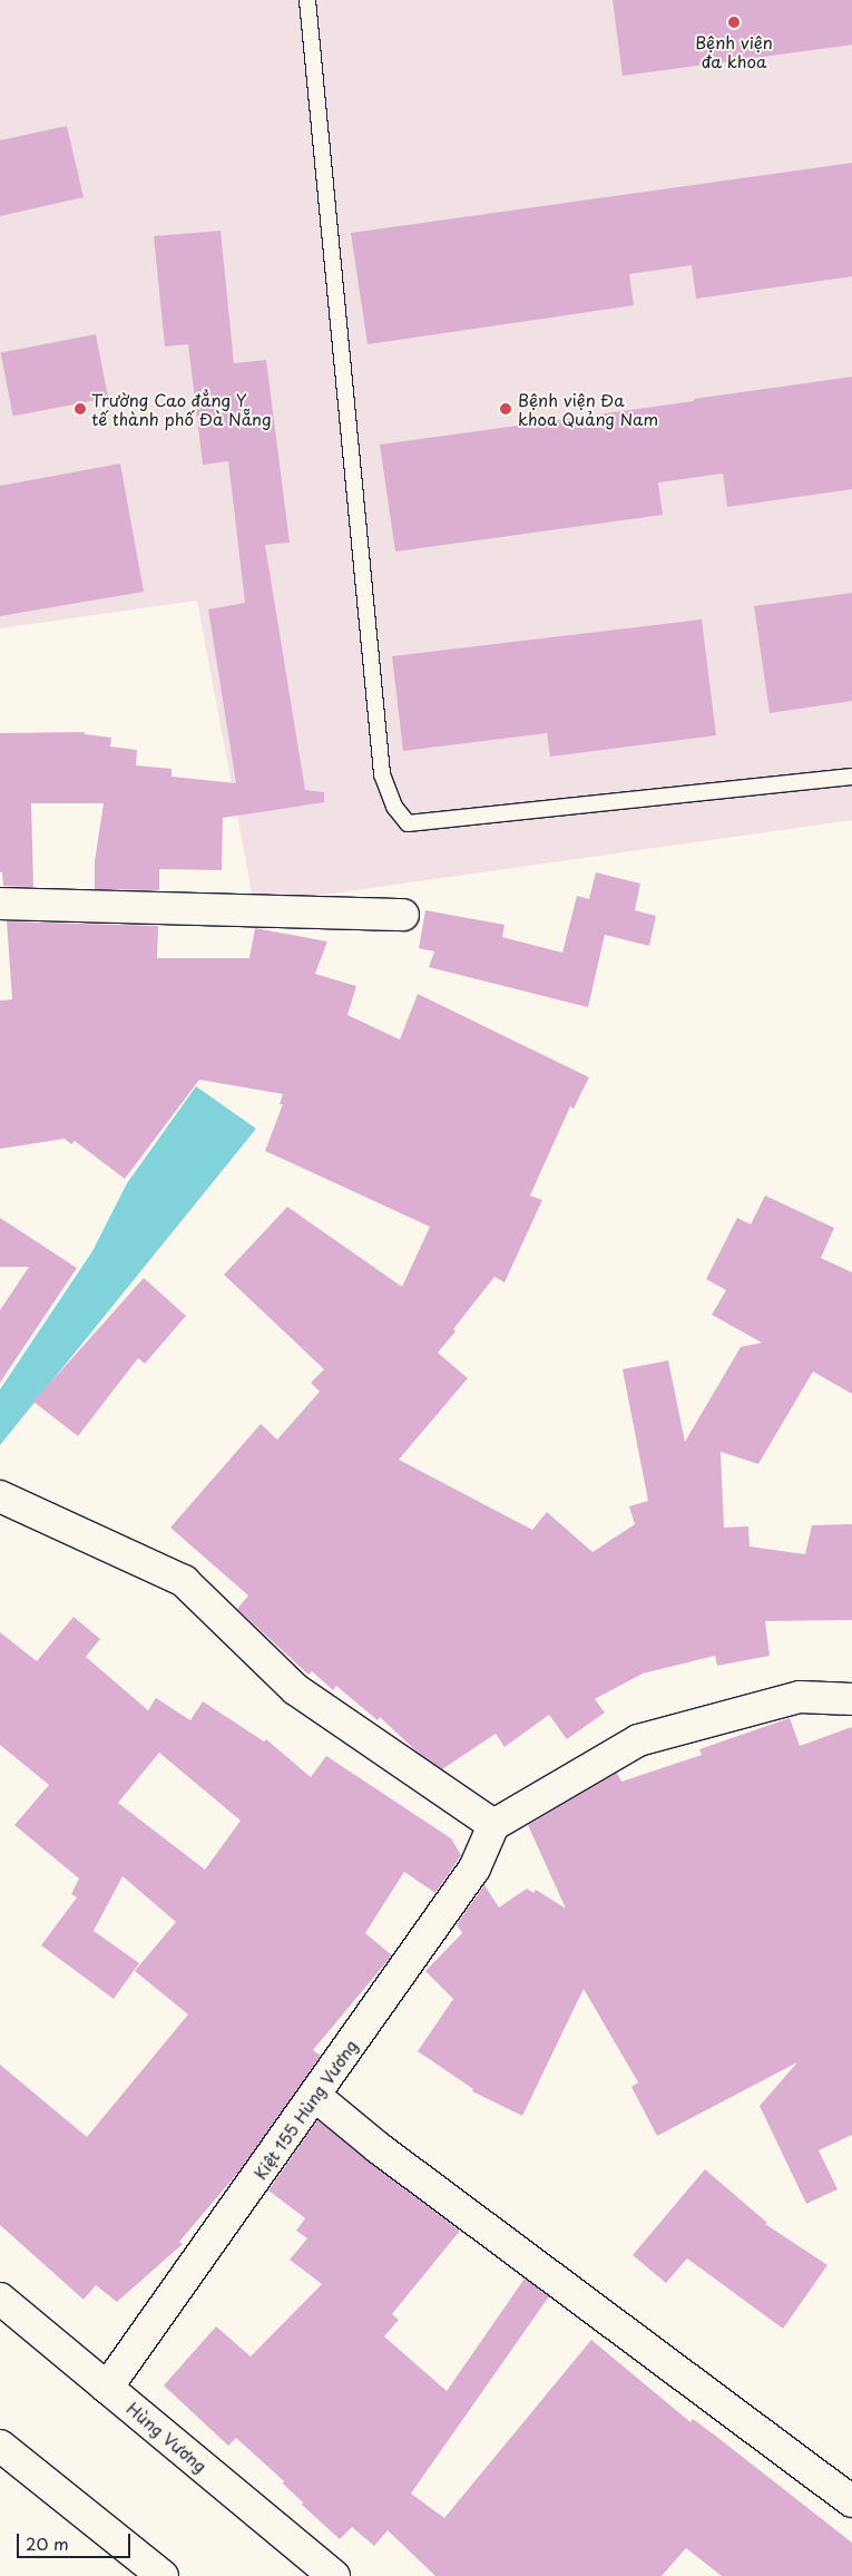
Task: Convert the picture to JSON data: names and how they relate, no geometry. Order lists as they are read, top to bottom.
{
  "streets": {
    "street": ["Kiệt 155 Hùng Vương", "Hùng Vương"]
  },
  "crossings": [
    ["Kiệt 155 Hùng Vương", "Hùng Vương"]
  ],
  "places": ["Bệnh viện đa khoa", "Trường Cao đẳng Y tế thành phố Đà Nẵng", "Bệnh viện Đa khoa Quảng Nam"],
  "scale_bar": "20 m"
}
